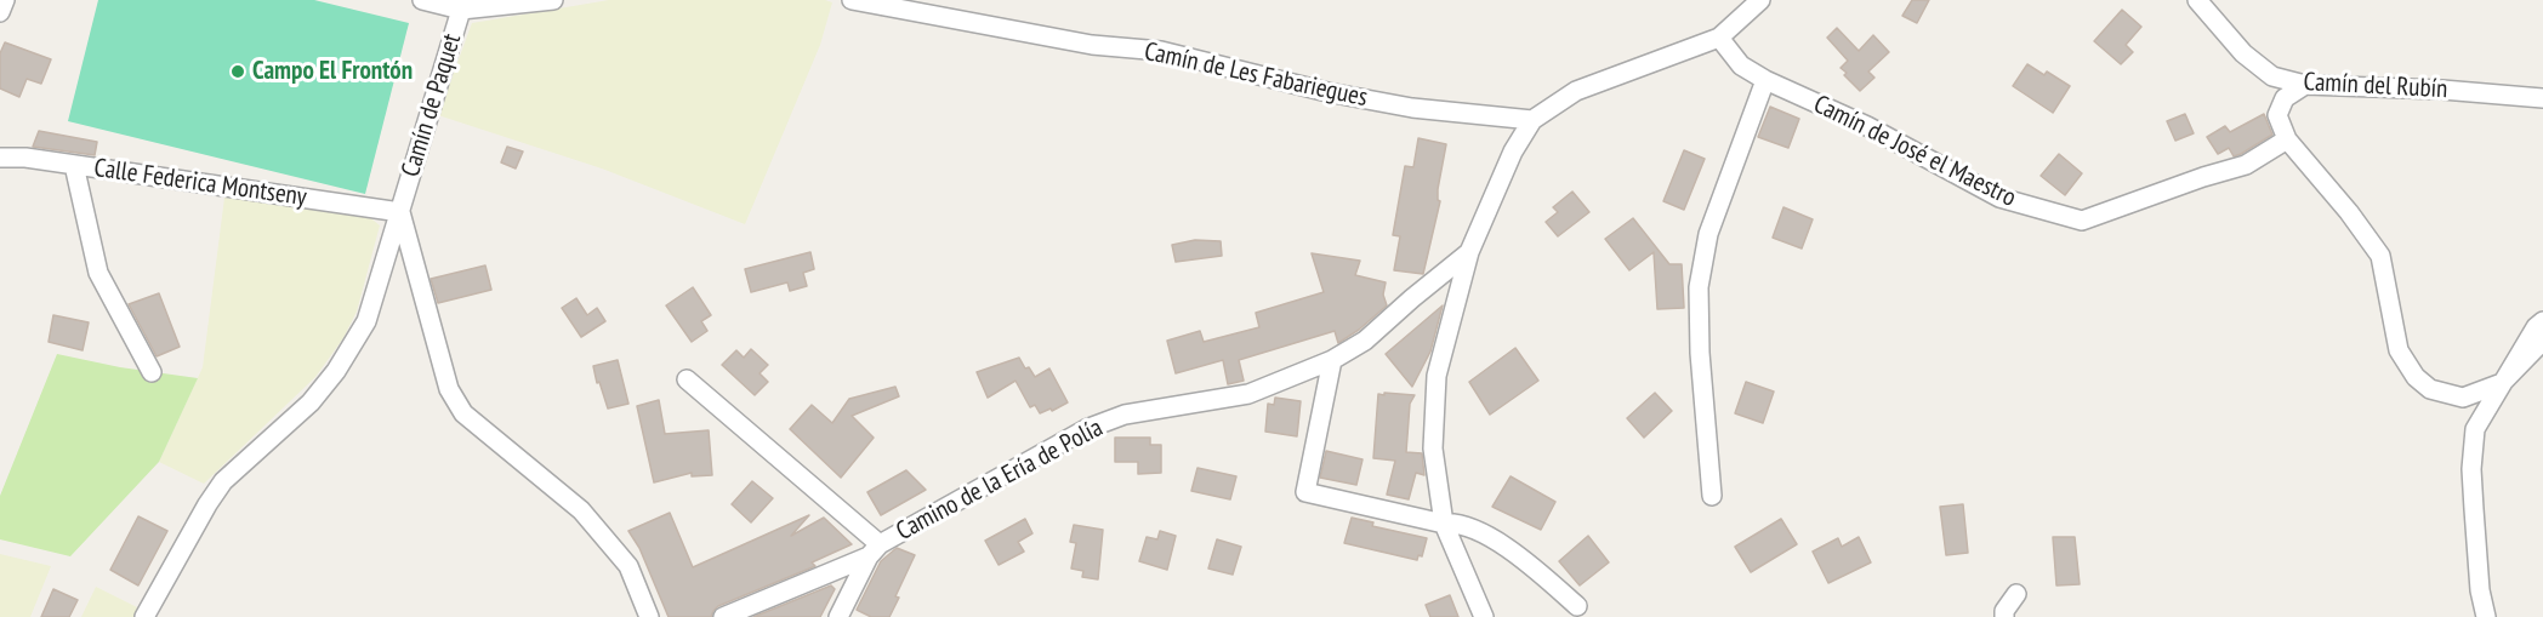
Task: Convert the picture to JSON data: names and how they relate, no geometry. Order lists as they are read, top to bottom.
{
  "streets": {
    "street": [
      "Camín de Les Fabariegues",
      "Camín del Rubín",
      "Camín de Paquet",
      "Camín de José el Maestro",
      "Calle Federica Montseny",
      "Camino de la Ería de Polía"
    ]
  },
  "crossings": [
    ["Camín de Les Fabariegues", "Camino de la Ería de Polía"],
    ["Camín de Paquet", "Calle Federica Montseny"],
    ["Camín de José el Maestro", "Camino de la Ería de Polía"]
  ],
  "places": ["Campo El Frontón"]
}
